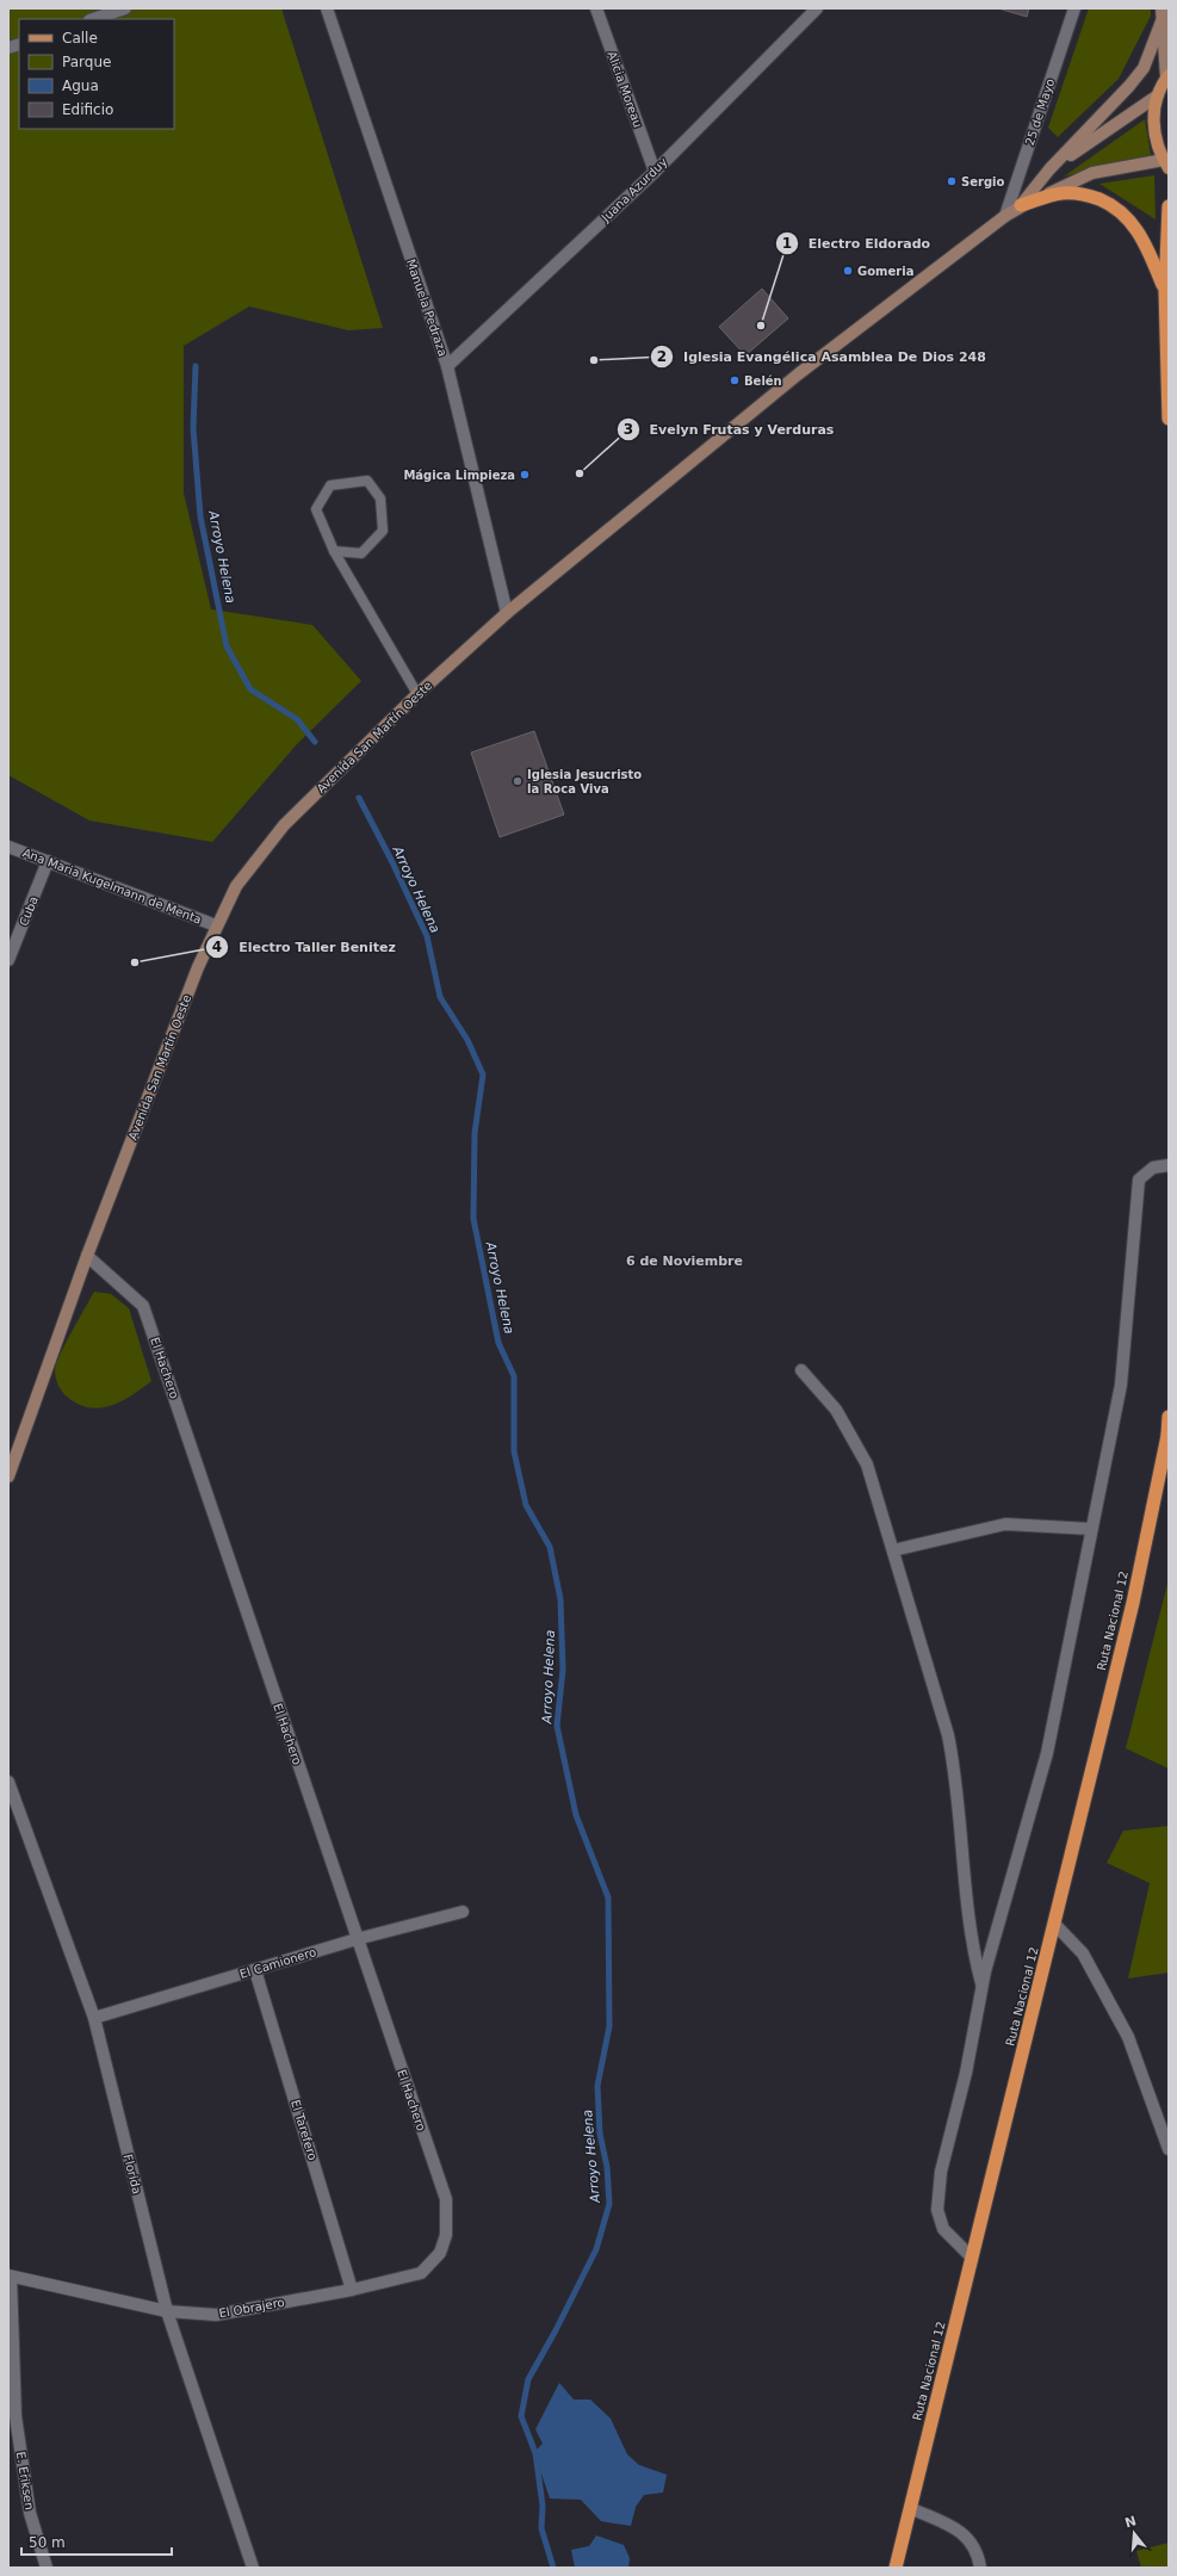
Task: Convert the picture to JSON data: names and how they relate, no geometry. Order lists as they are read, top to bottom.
{
  "streets": {
    "highway": ["Ruta Nacional 12"],
    "main road": ["Avenida San Martín Oeste"],
    "street": [
      "Alicia Moreau",
      "25 de Mayo",
      "Juana Azurduy",
      "Manuela Pedraza",
      "Ana Maria Kugelmann de Menta",
      "Cuba",
      "El Hachero",
      "El Camionero",
      "El Tarefero",
      "Florida",
      "El Obrajero",
      "E. Eriksen"
    ]
  },
  "crossings": [
    ["Alicia Moreau", "Juana Azurduy"],
    ["25 de Mayo", "Avenida San Martín Oeste"],
    ["Juana Azurduy", "Manuela Pedraza"],
    ["Manuela Pedraza", "Avenida San Martín Oeste"],
    ["Avenida San Martín Oeste", "Ana Maria Kugelmann de Menta"],
    ["Avenida San Martín Oeste", "El Hachero"],
    ["Ana Maria Kugelmann de Menta", "Cuba"],
    ["El Hachero", "El Camionero"],
    ["El Hachero", "El Obrajero"],
    ["El Camionero", "El Tarefero"],
    ["El Camionero", "Florida"],
    ["El Tarefero", "El Obrajero"],
    ["Florida", "El Obrajero"],
    ["El Obrajero", "E. Eriksen"]
  ],
  "districts": ["6 de Noviembre"],
  "water": ["Arroyo Helena"],
  "places": [
    "Sergio",
    "Gomeria",
    "Electro Eldorado",
    "Iglesia Evangélica Asamblea De Dios 248",
    "Belén",
    "Evelyn Frutas y Verduras",
    "Mágica Limpieza",
    "Iglesia Jesucristo la Roca Viva",
    "Electro Taller Benitez"
  ],
  "legend": [
    "Calle",
    "Parque",
    "Agua",
    "Edificio"
  ],
  "scale_bar": "50 m",
  "north": "top"
}
